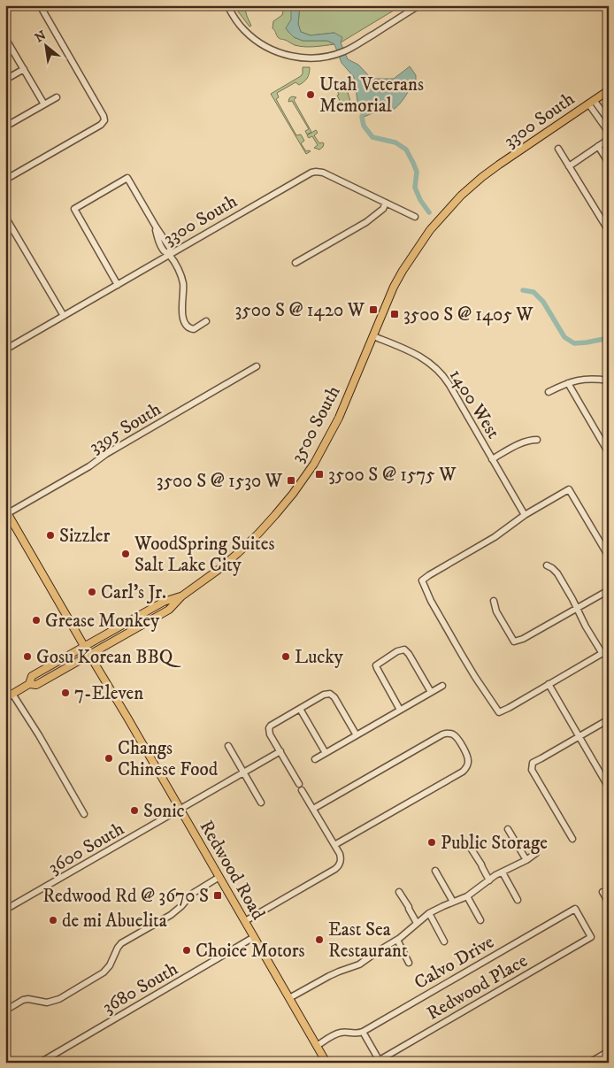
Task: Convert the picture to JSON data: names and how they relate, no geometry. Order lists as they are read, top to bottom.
{
  "streets": {
    "main road": ["3300 South", "3500 South", "Redwood Road"],
    "street": [
      "1400 West",
      "3395 South",
      "3600 South",
      "Calvo Drive",
      "Redwood Place",
      "3680 South"
    ]
  },
  "crossings": [
    ["3300 South", "3500 South"],
    ["1400 West", "3500 South"],
    ["3500 South", "Redwood Road"],
    ["3395 South", "Redwood Road"],
    ["3600 South", "Redwood Road"],
    ["Redwood Road", "Calvo Drive"],
    ["Redwood Road", "3680 South"],
    ["Calvo Drive", "Redwood Place"]
  ],
  "places": {
    "other": [
      "Utah Veterans Memorial",
      "Sizzler",
      "WoodSpring Suites Salt Lake City",
      "Carl's Jr.",
      "Grease Monkey",
      "Gosu Korean BBQ",
      "Lucky",
      "7-Eleven",
      "Changs Chinese Food",
      "Sonic",
      "Public Storage",
      "de mi Abuelita",
      "East Sea Restaurant",
      "Choice Motors"
    ],
    "transit": [
      "3500 S @ 1420 W",
      "3500 S @ 1405 W",
      "3500 S @ 1575 W",
      "3500 S @ 1530 W",
      "Redwood Rd @ 3670 S"
    ]
  },
  "north": "top left"
}
